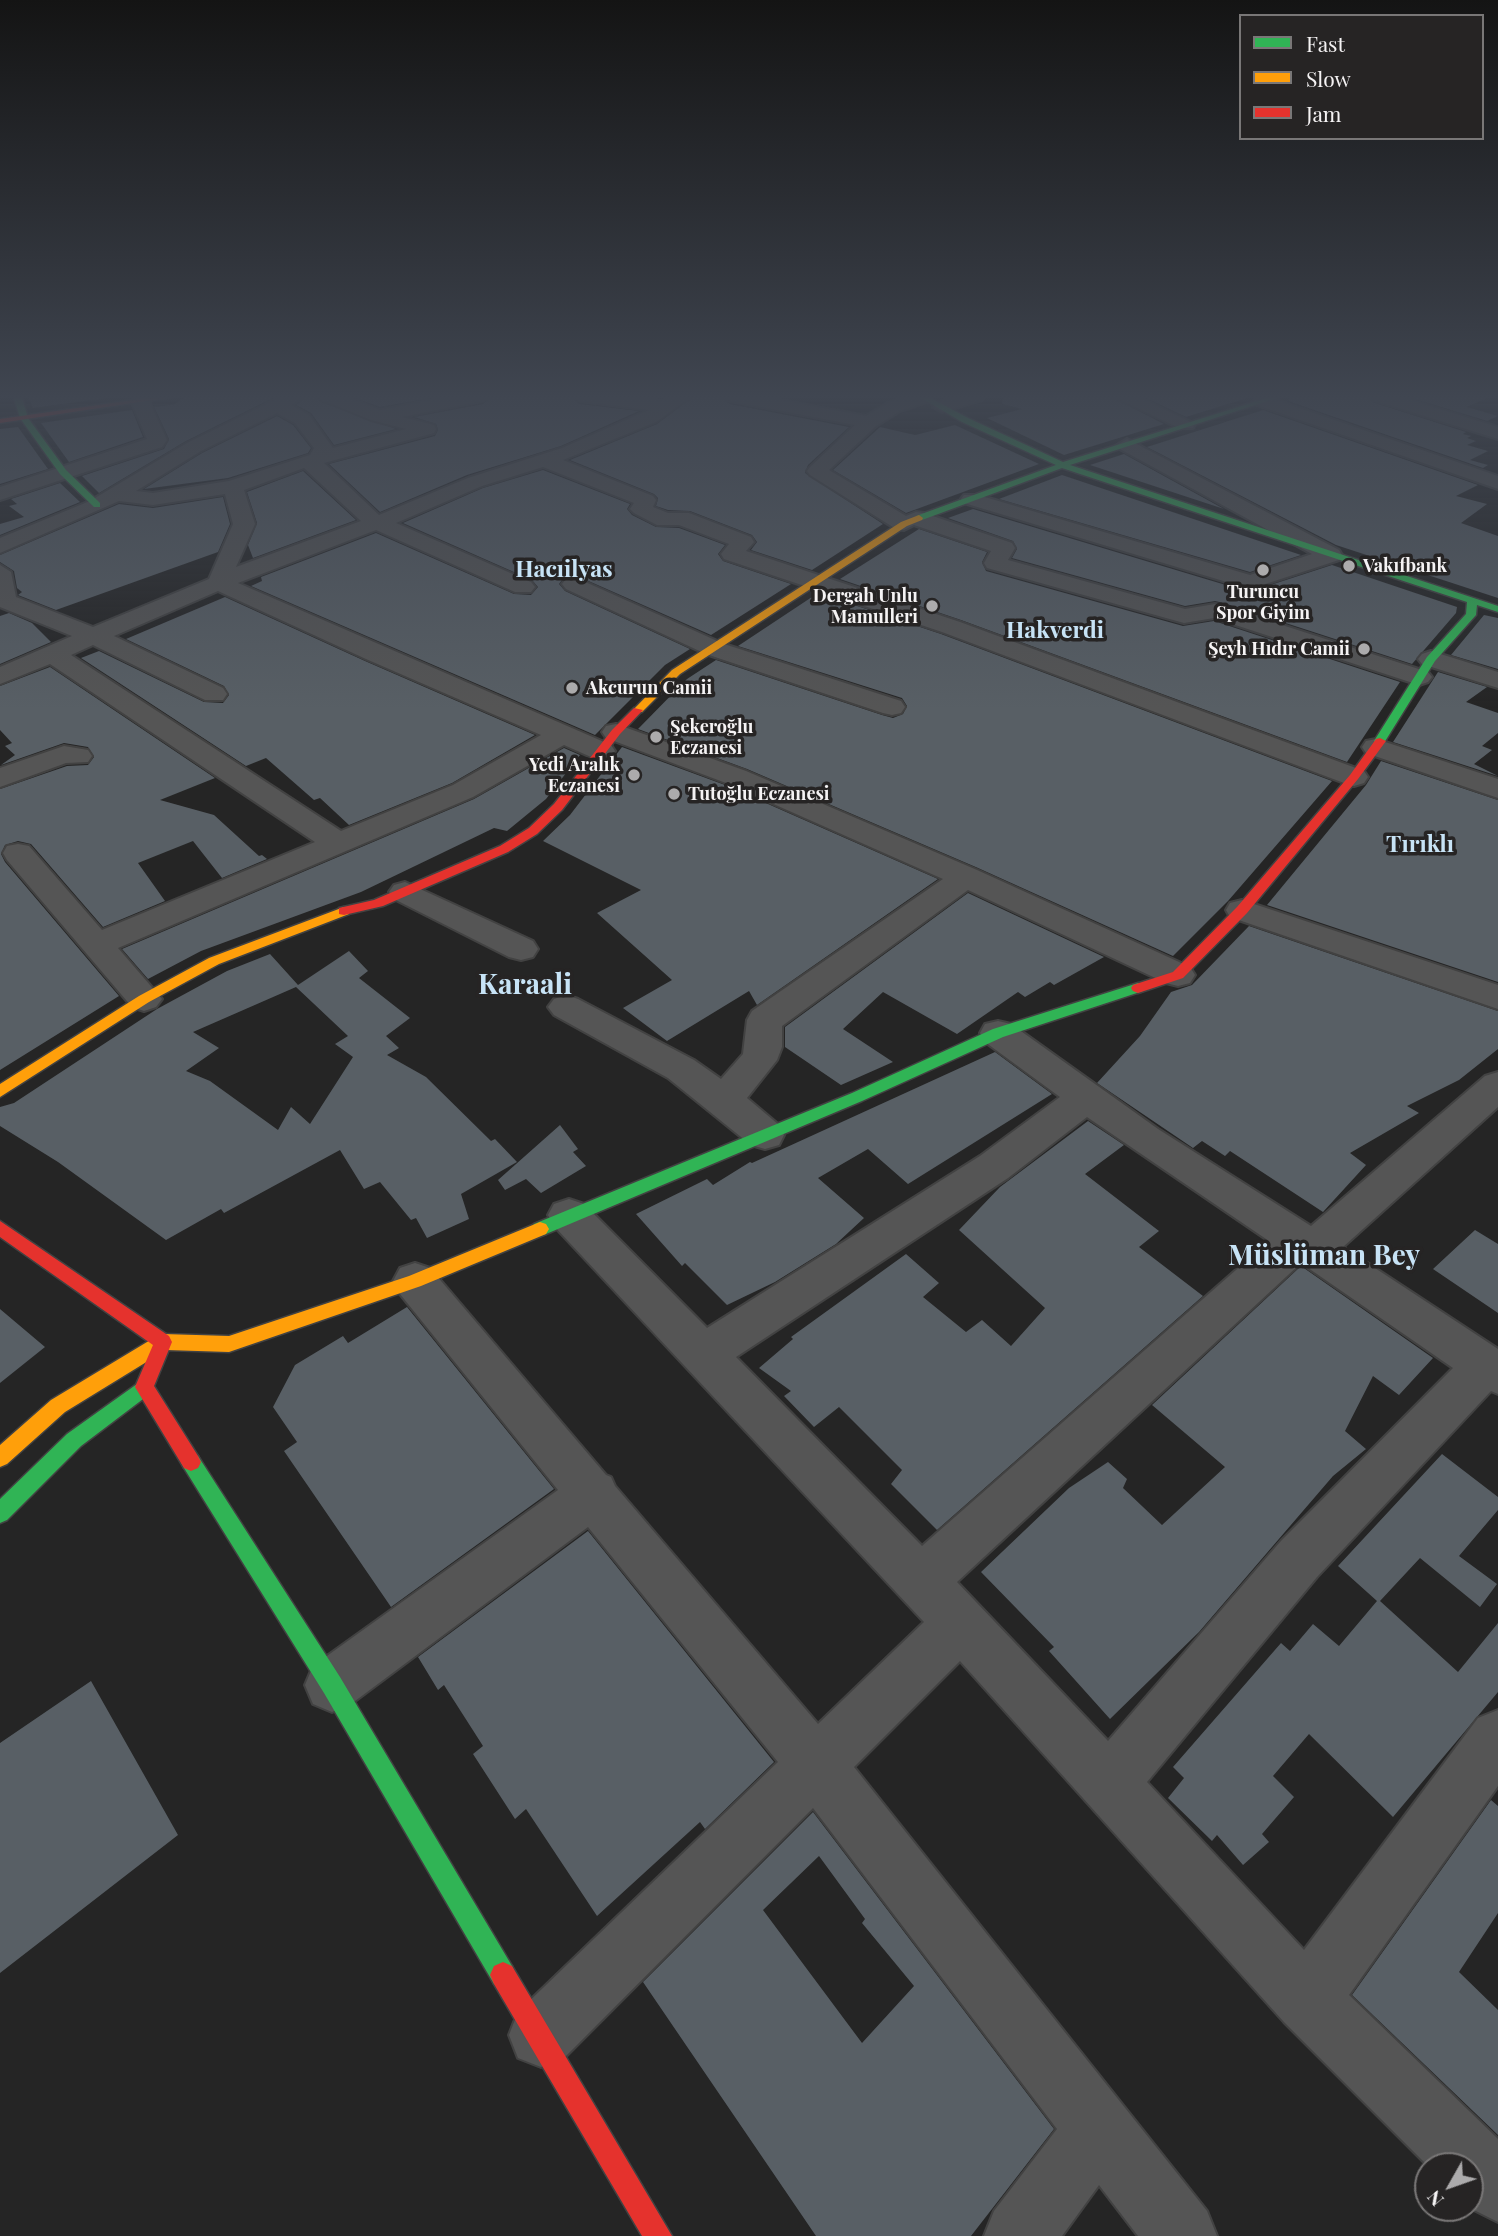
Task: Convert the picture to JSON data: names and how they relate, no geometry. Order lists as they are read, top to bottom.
{
  "districts": [
    "Hacıilyas",
    "Hakverdi",
    "Tırıklı",
    "Karaali",
    "Müslüman Bey"
  ],
  "places": [
    "Vakıfbank",
    "Turuncu Spor Giyim",
    "Dergah Unlu Mamulleri",
    "Şeyh Hıdır Camii",
    "Akcurun Camii",
    "Şekeroğlu Eczanesi",
    "Yedi Aralık Eczanesi",
    "Tutoğlu Eczanesi"
  ],
  "legend": ["Fast", "Slow", "Jam"],
  "north": "bottom left"
}
